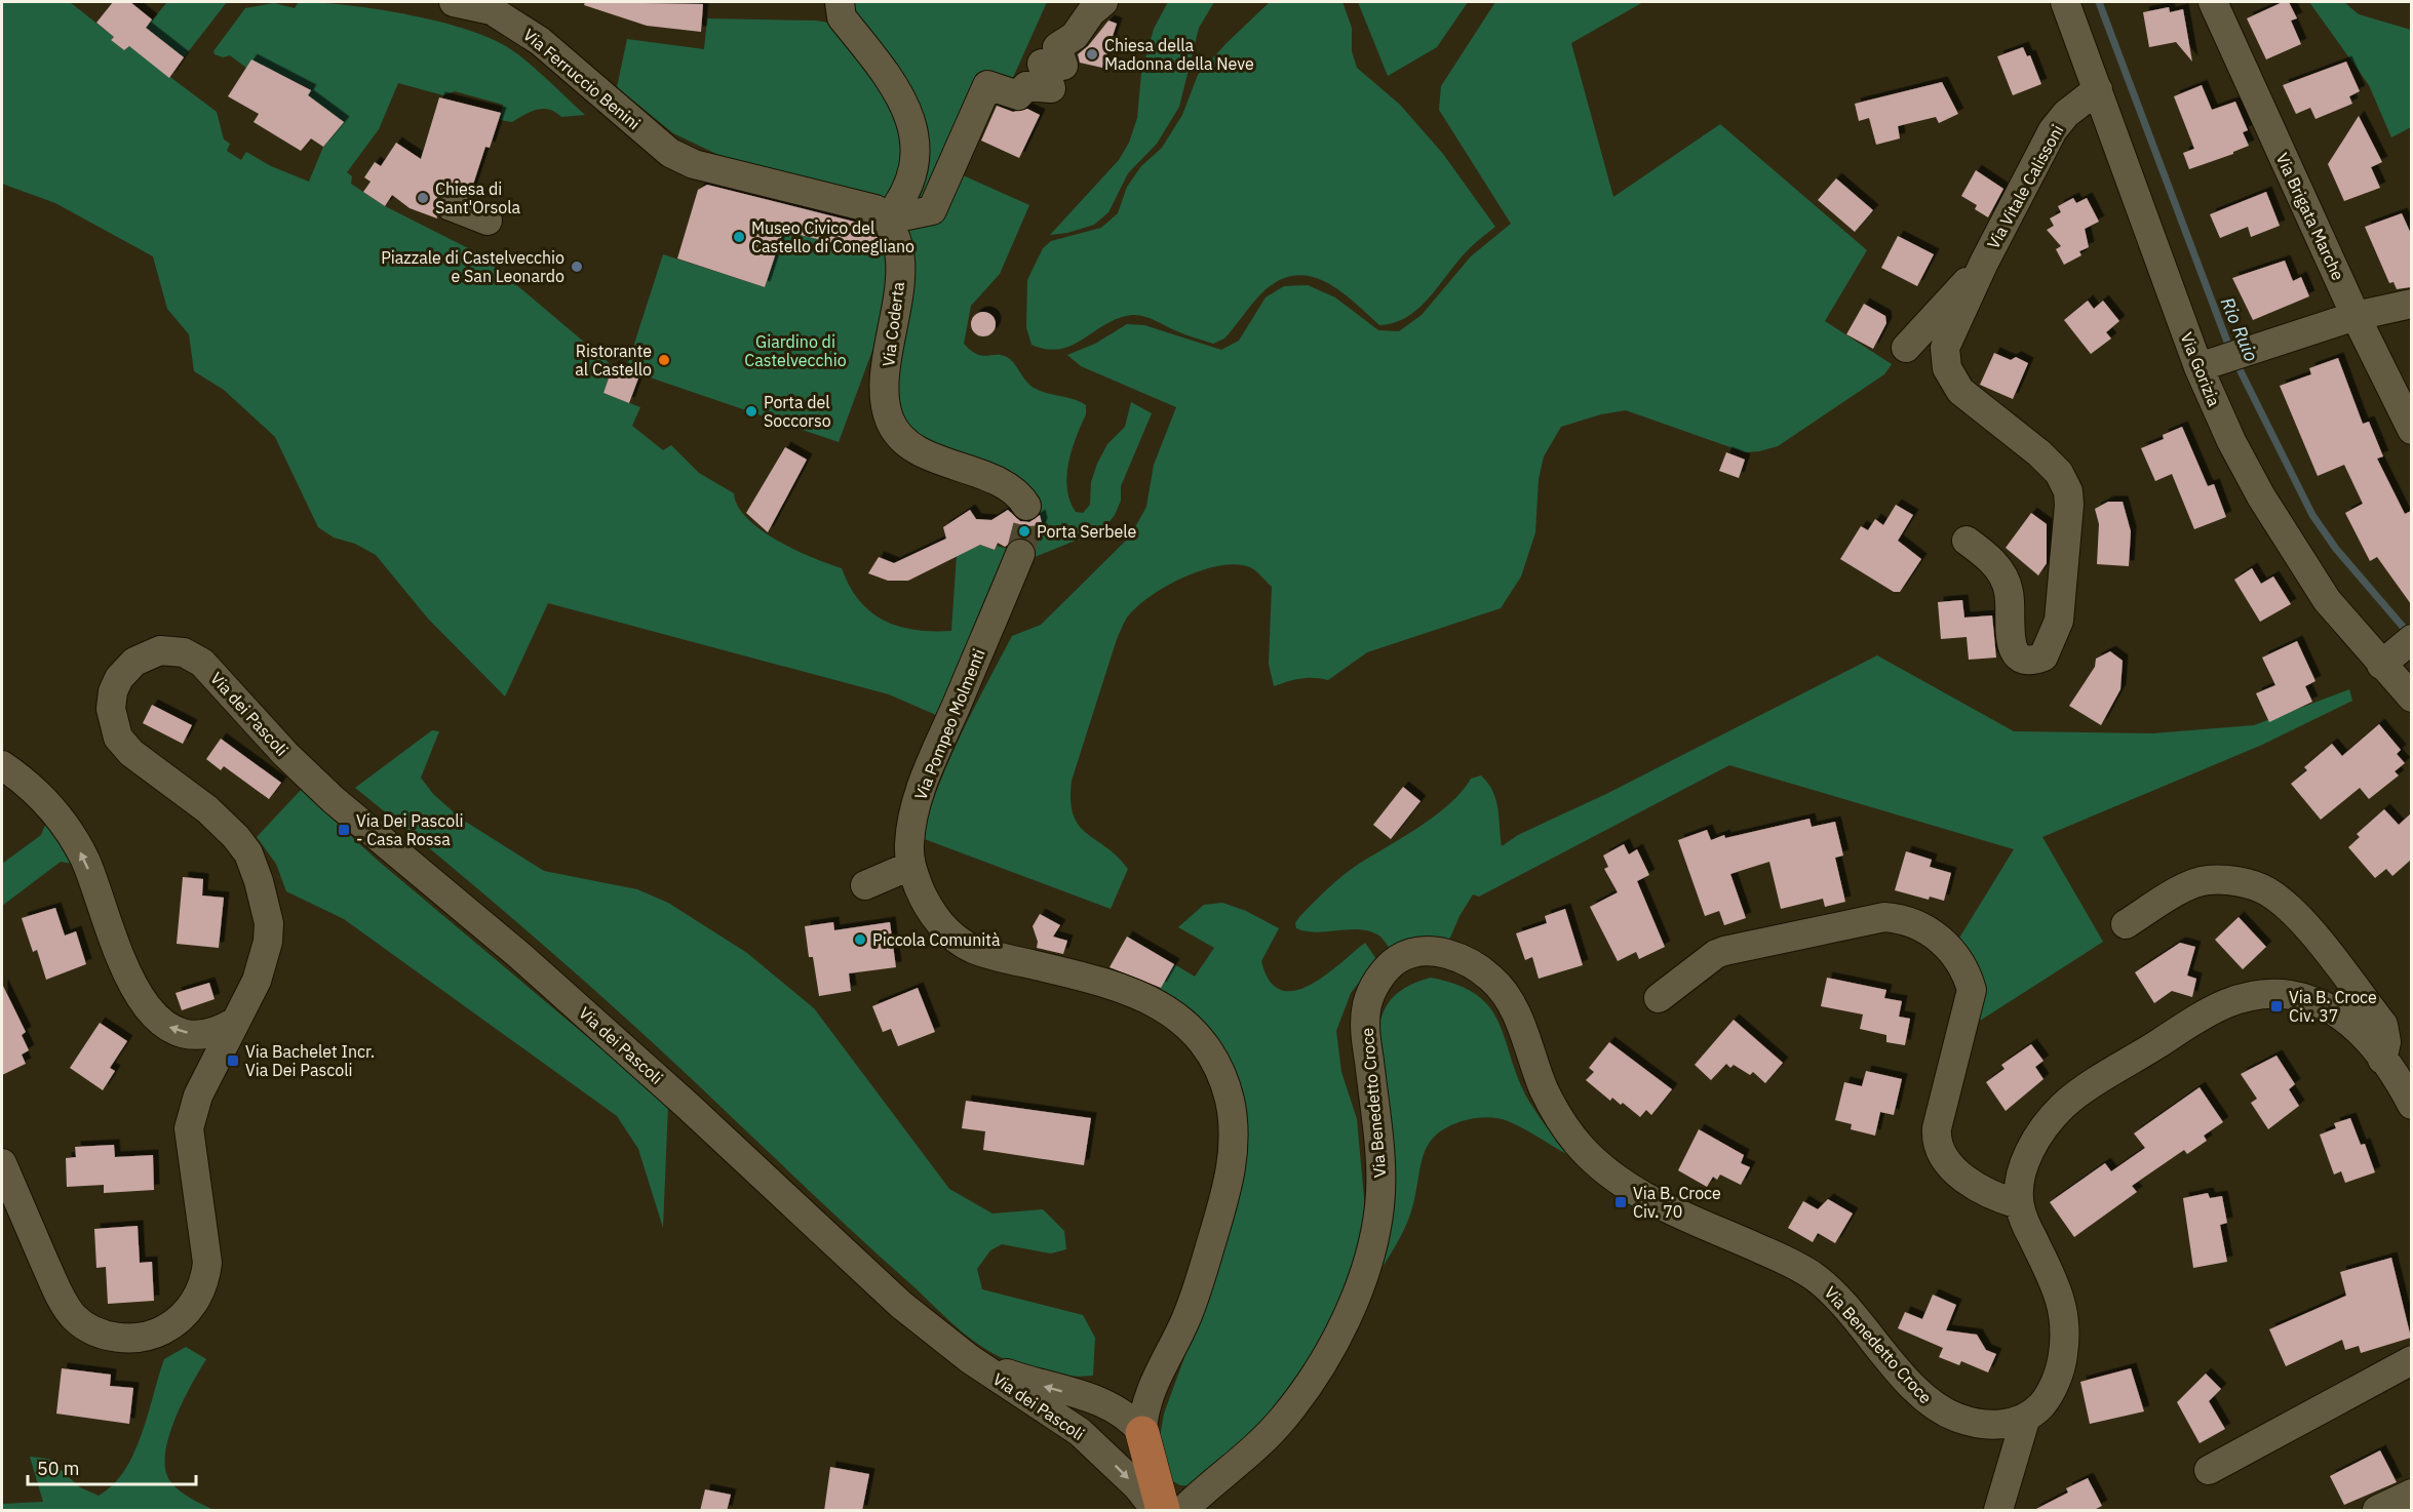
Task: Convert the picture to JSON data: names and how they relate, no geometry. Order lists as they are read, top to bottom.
{
  "streets": {
    "street": [
      "Via Ferruccio Benini",
      "Via Vitale Calissoni",
      "Via Brigata Marche",
      "Via Coderta",
      "Via Gorizia",
      "Via dei Pascoli",
      "Via Pompeo Molmenti",
      "Via Benedetto Croce"
    ]
  },
  "crossings": [
    ["Via Ferruccio Benini", "Via Coderta"],
    ["Via Vitale Calissoni", "Via Gorizia"],
    ["Via dei Pascoli", "Via Pompeo Molmenti"]
  ],
  "water": ["Rio Ruio"],
  "parks": ["Giardino di Castelvecchio"],
  "places": {
    "other": [
      "Chiesa della Madonna della Neve",
      "Chiesa di Sant'Orsola",
      "Museo Civico del Castello di Conegliano",
      "Piazzale di Castelvecchio e San Leonardo",
      "Ristorante al Castello",
      "Porta del Soccorso",
      "Porta Serbele",
      "Piccola Comunità"
    ],
    "transit": [
      "Via Dei Pascoli - Casa Rossa",
      "Via B. Croce Civ. 37",
      "Via Bachelet Incr. Via Dei Pascoli",
      "Via B. Croce Civ. 70"
    ]
  },
  "scale_bar": "50 m"
}
